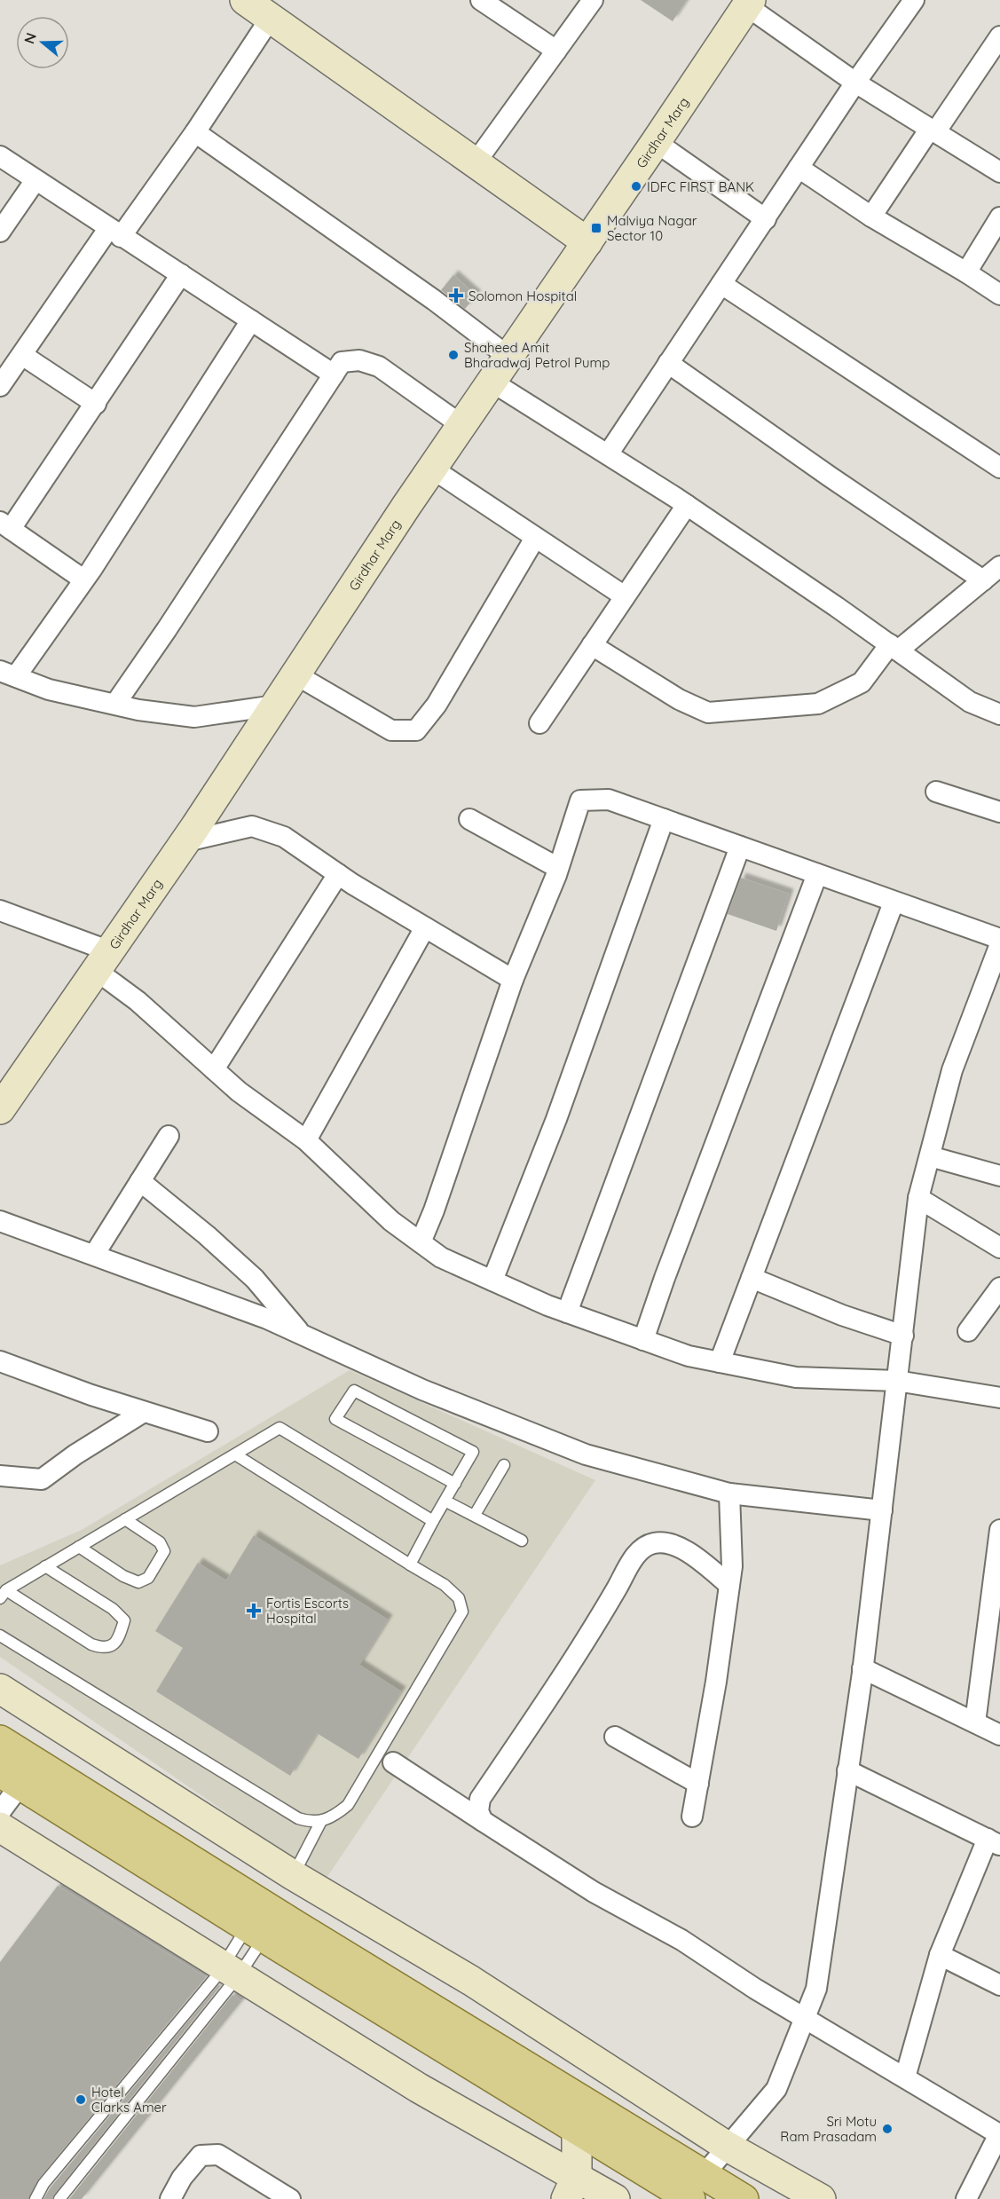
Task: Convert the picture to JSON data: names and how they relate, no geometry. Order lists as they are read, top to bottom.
{
  "streets": {
    "street": ["Girdhar Marg"]
  },
  "places": {
    "other": [
      "IDFC FIRST BANK",
      "Shaheed Amit Bharadwaj Petrol Pump",
      "Hotel Clarks Amer",
      "Sri Motu Ram Prasadam"
    ],
    "transit": ["Malviya Nagar Sector 10"],
    "health": ["Solomon Hospital", "Fortis Escorts Hospital"]
  },
  "north": "left"
}
